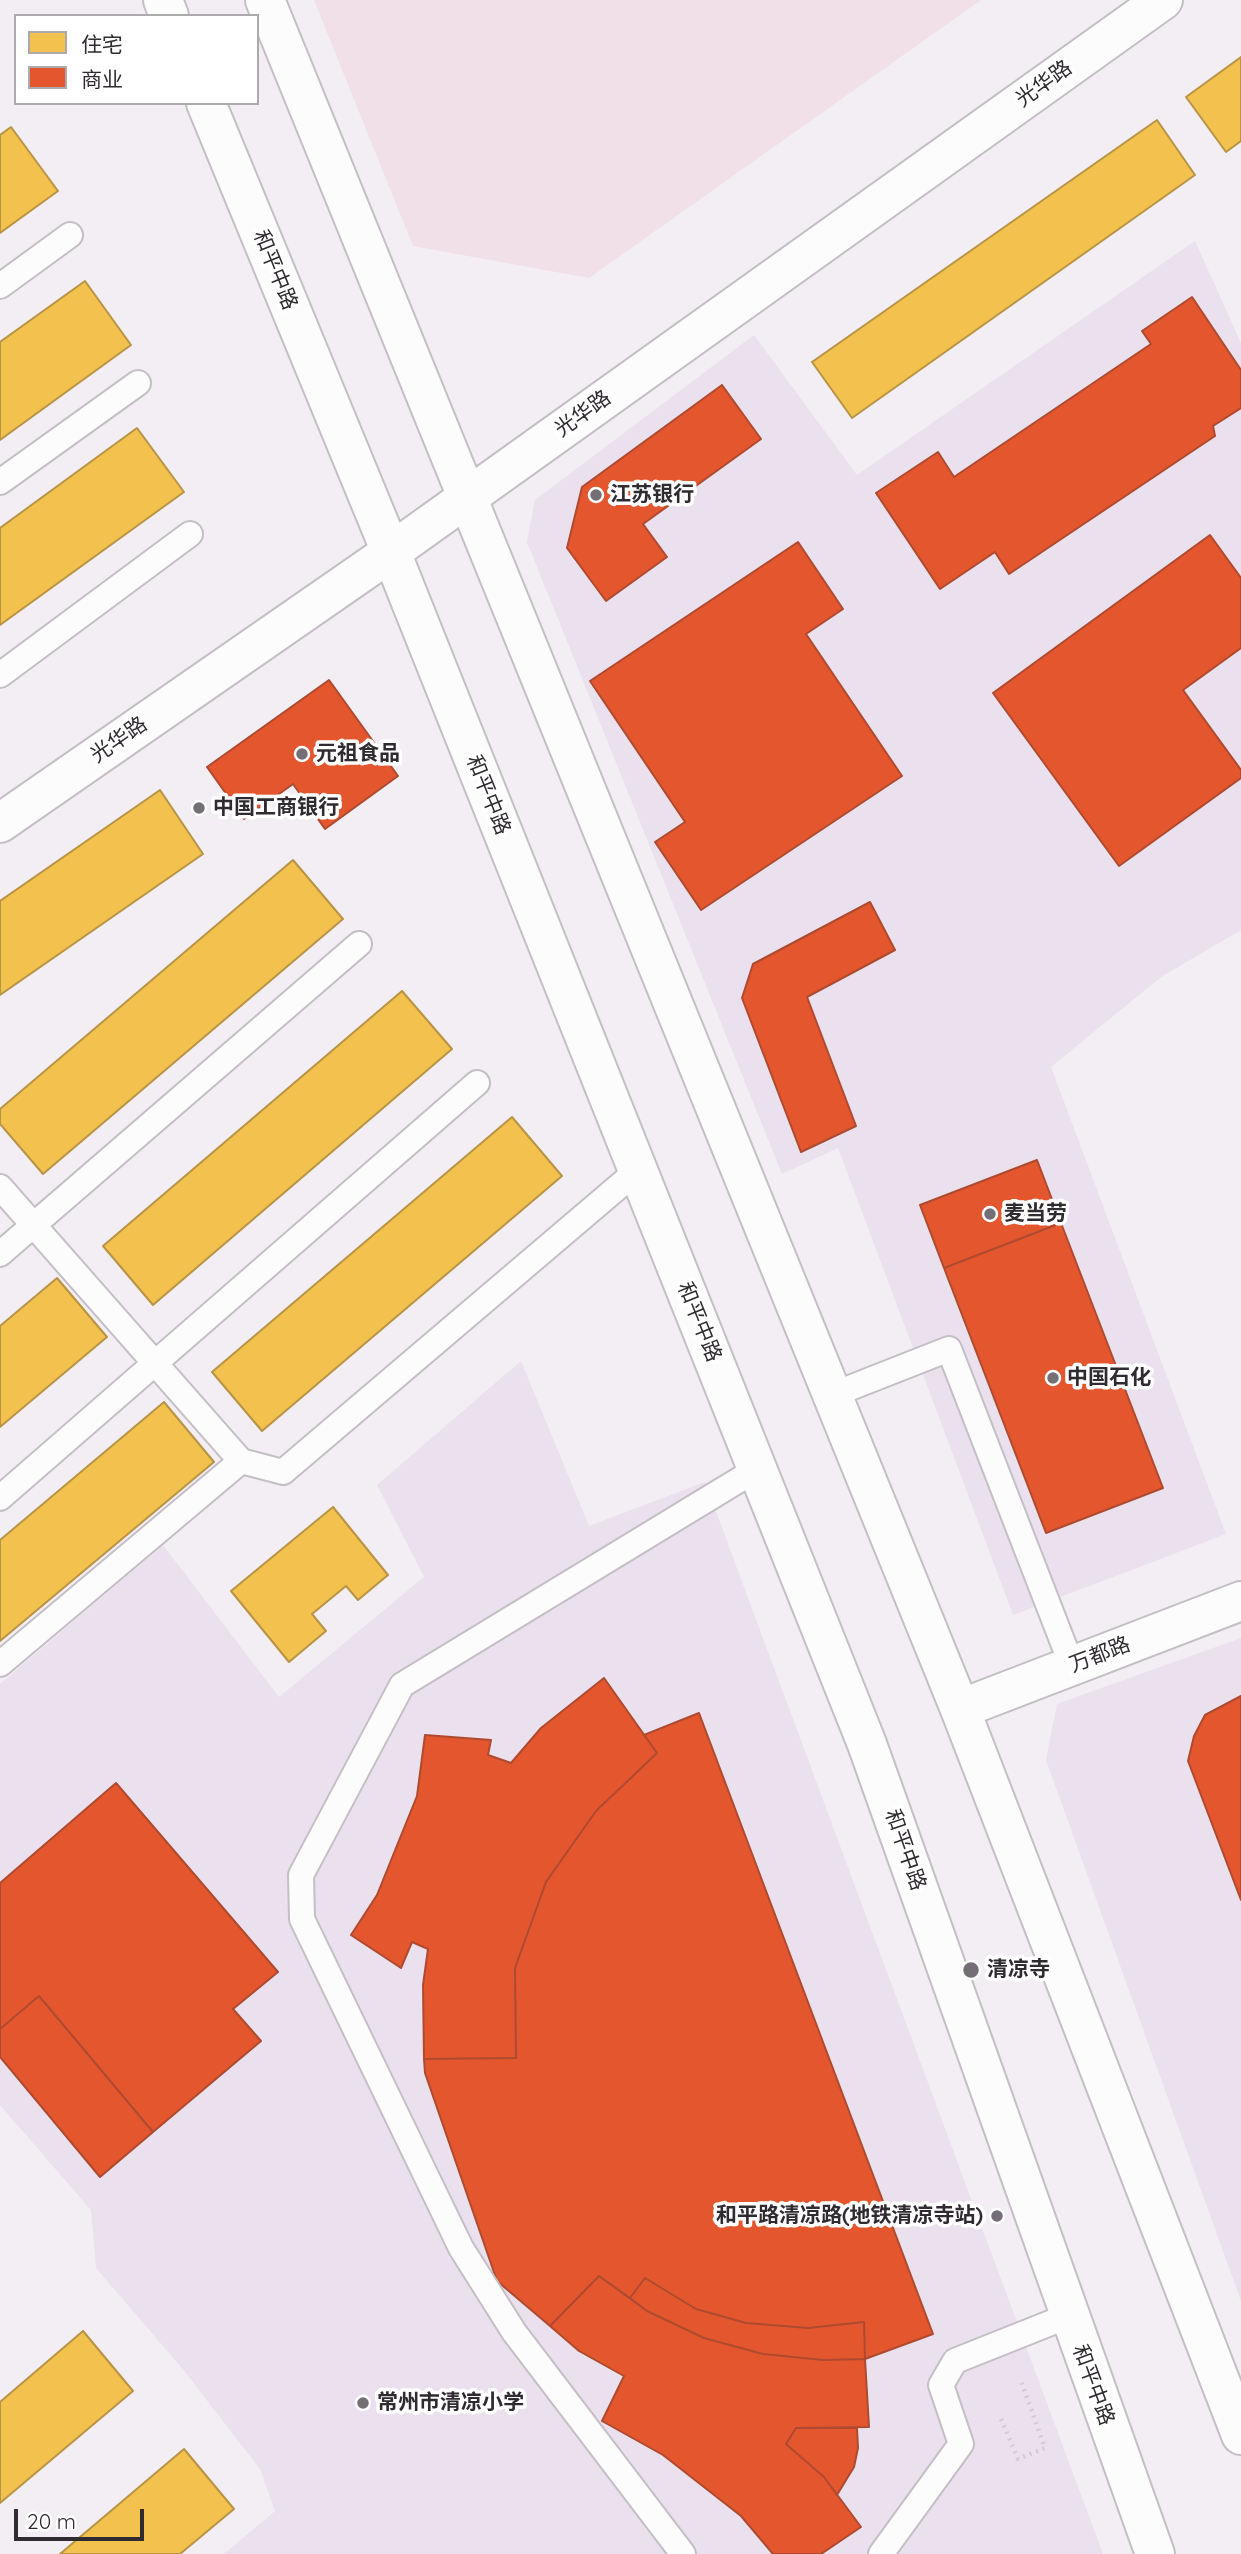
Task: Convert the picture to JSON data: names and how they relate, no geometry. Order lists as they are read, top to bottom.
{
  "streets": {
    "main road": ["光华路", "和平中路", "万都路"]
  },
  "crossings": [
    ["光华路", "和平中路"]
  ],
  "places": [
    "江苏银行",
    "元祖食品",
    "中国工商银行",
    "麦当劳",
    "中国石化",
    "清凉寺",
    "和平路清凉路(地铁清凉寺站)",
    "常州市清凉小学"
  ],
  "legend": ["住宅", "商业"],
  "scale_bar": "20 m"
}
